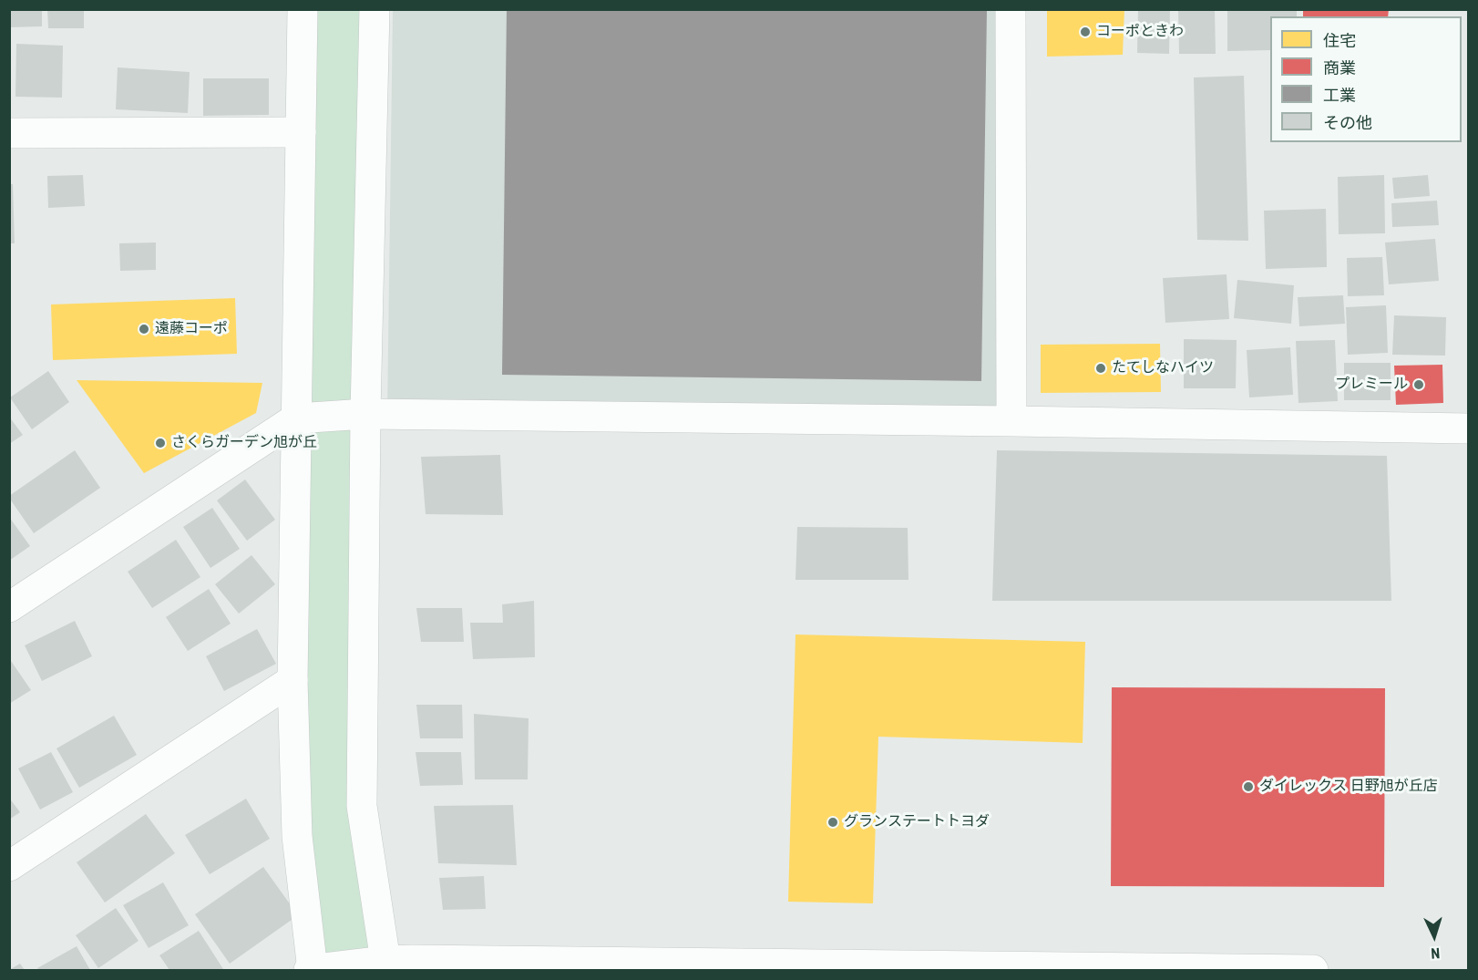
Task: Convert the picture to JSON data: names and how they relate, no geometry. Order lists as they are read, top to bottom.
{
  "places": [
    "コーポときわ",
    "遠藤コーポ",
    "たてしなハイツ",
    "プレミール",
    "さくらガーデン旭が丘",
    "ダイレックス 日野旭が丘店",
    "グランステートトヨダ"
  ],
  "legend": [
    "住宅",
    "商業",
    "工業",
    "その他"
  ],
  "north": "bottom"
}
